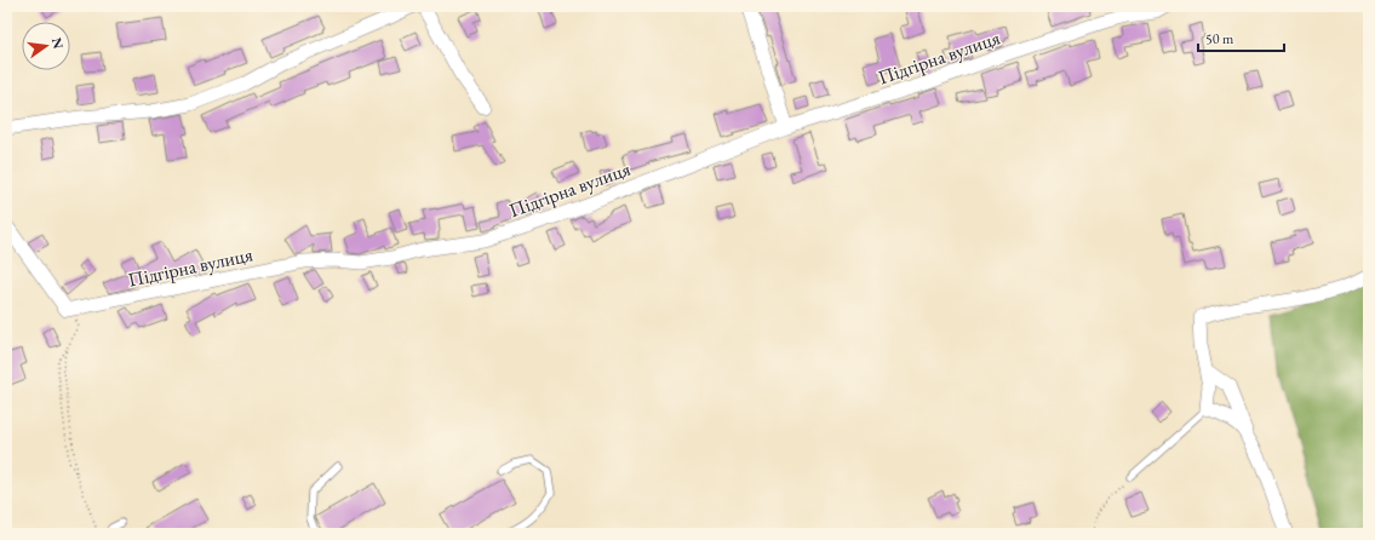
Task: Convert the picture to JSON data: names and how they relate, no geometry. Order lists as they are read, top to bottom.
{
  "streets": {
    "street": ["Підгірна вулиця"]
  },
  "scale_bar": "50 m",
  "north": "right"
}
